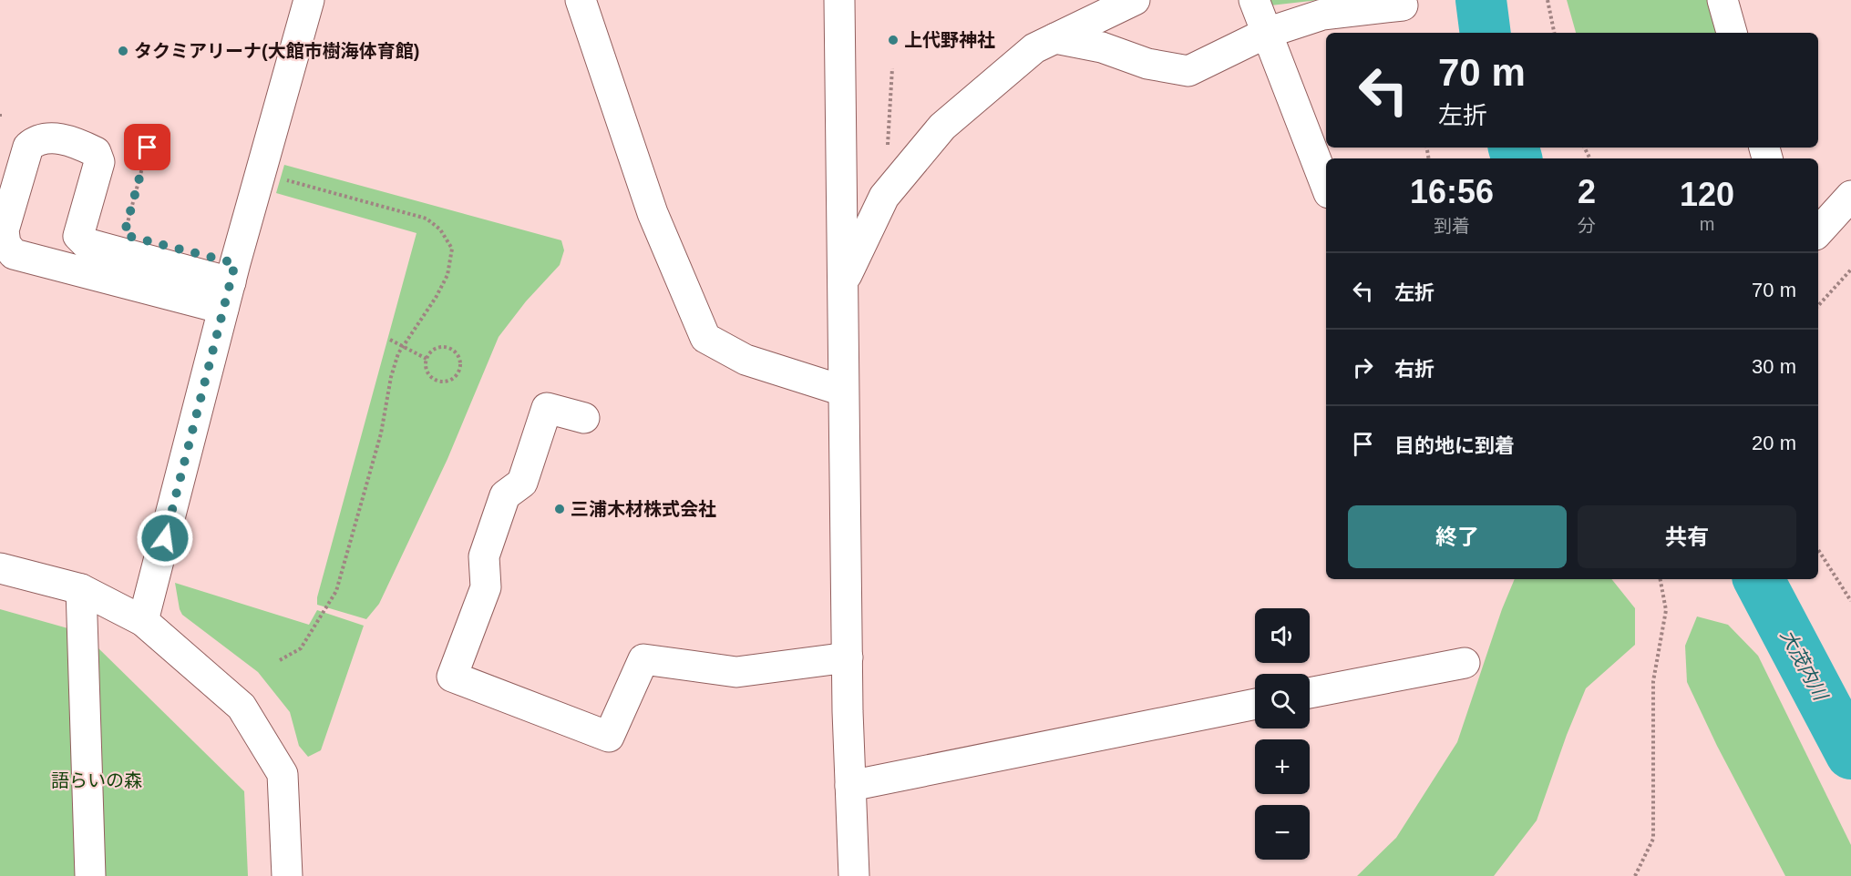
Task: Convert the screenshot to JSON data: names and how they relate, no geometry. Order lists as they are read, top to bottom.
{
  "water": ["大茂内川"],
  "parks": ["語らいの森"],
  "places": ["上代野神社", "タクミアリーナ(大館市樹海体育館)", "三浦木材株式会社"],
  "page": {
    "turn": ["70 m", "左折"],
    "eta": [
      "16:56",
      "到着",
      "2",
      "分",
      "120",
      "m"
    ],
    "list": [
      {
        "name": "左折",
        "value": "70 m"
      },
      {
        "name": "右折",
        "value": "30 m"
      },
      {
        "name": "目的地に到着",
        "value": "20 m"
      }
    ],
    "buttons": ["終了", "共有"],
    "map_buttons": ["+", "−"]
  }
}
